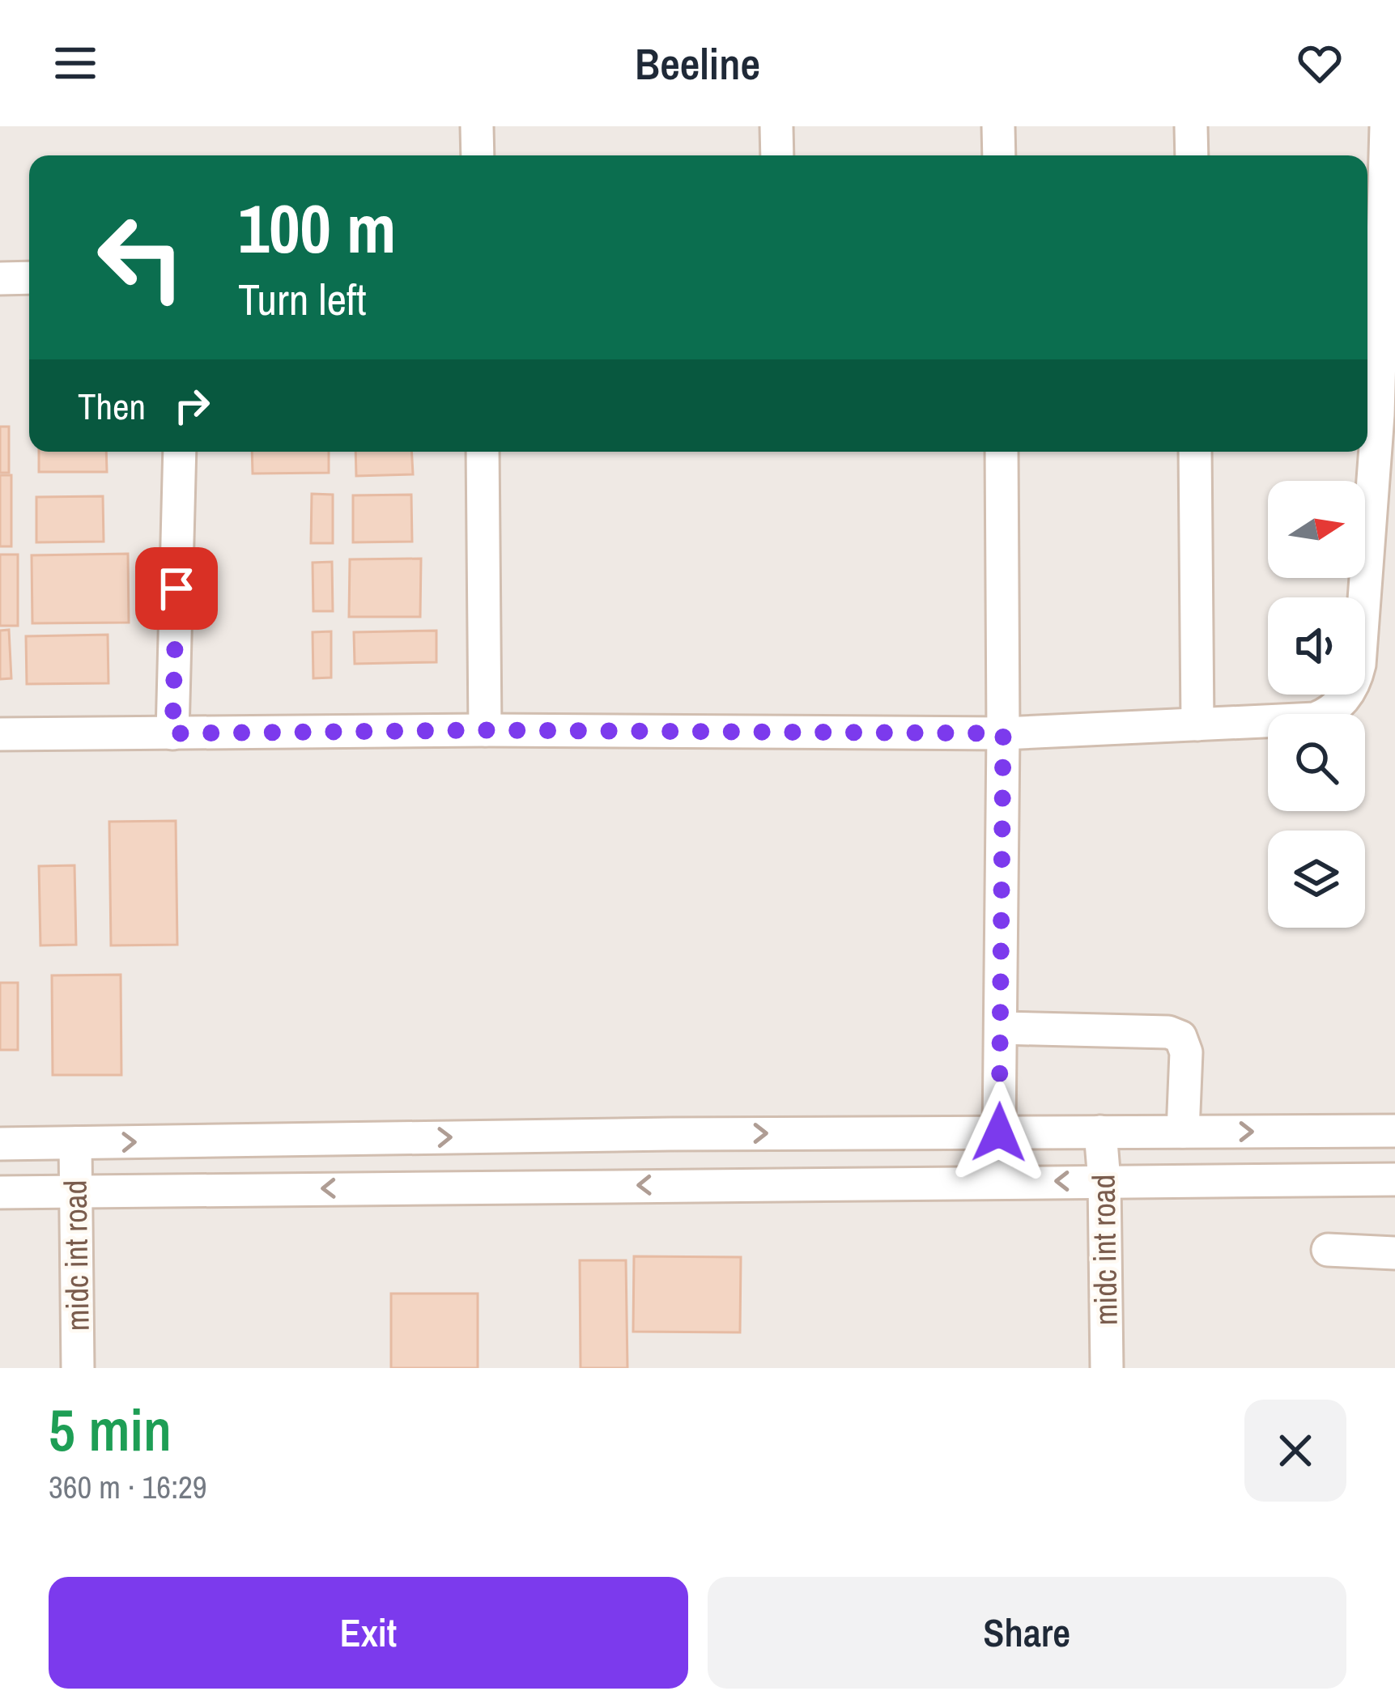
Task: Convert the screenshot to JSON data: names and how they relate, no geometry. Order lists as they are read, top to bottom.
{
  "streets": {
    "street": ["midc int road"]
  },
  "north": "right",
  "page": {
    "header": "Beeline",
    "turn": ["100 m", "Turn left"],
    "then": "Then",
    "heading": ["5 min", "360 m · 16:29"],
    "buttons": ["Exit", "Share"]
  }
}
